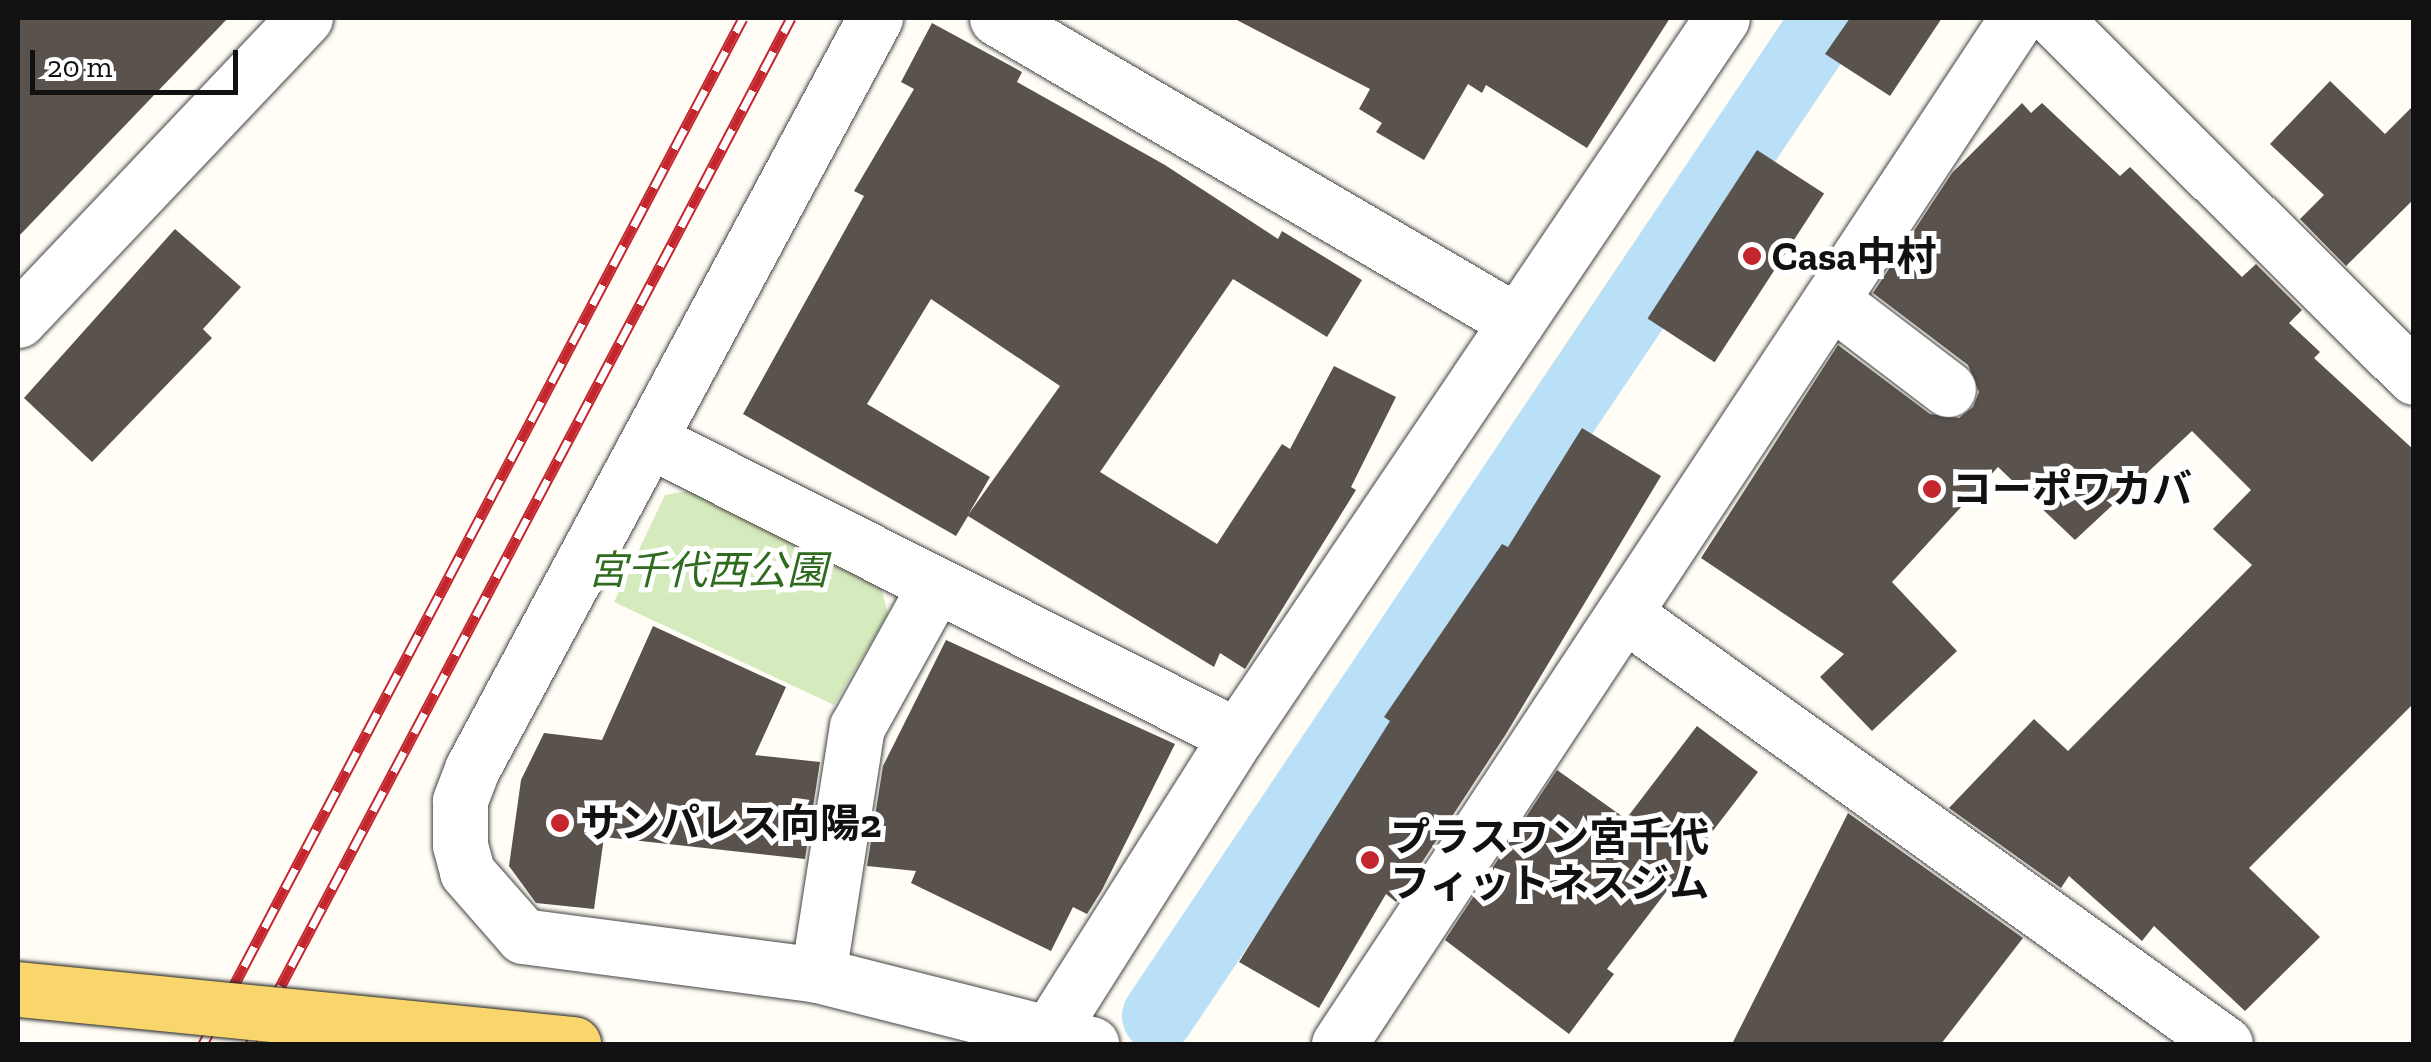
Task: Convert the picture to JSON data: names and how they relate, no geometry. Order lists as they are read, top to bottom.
{
  "parks": ["宮千代西公園"],
  "places": [
    "Casa中村",
    "コーポワカバ",
    "サンパレス向陽2",
    "プラスワン宮千代 フィットネスジム"
  ],
  "scale_bar": "20 m"
}
